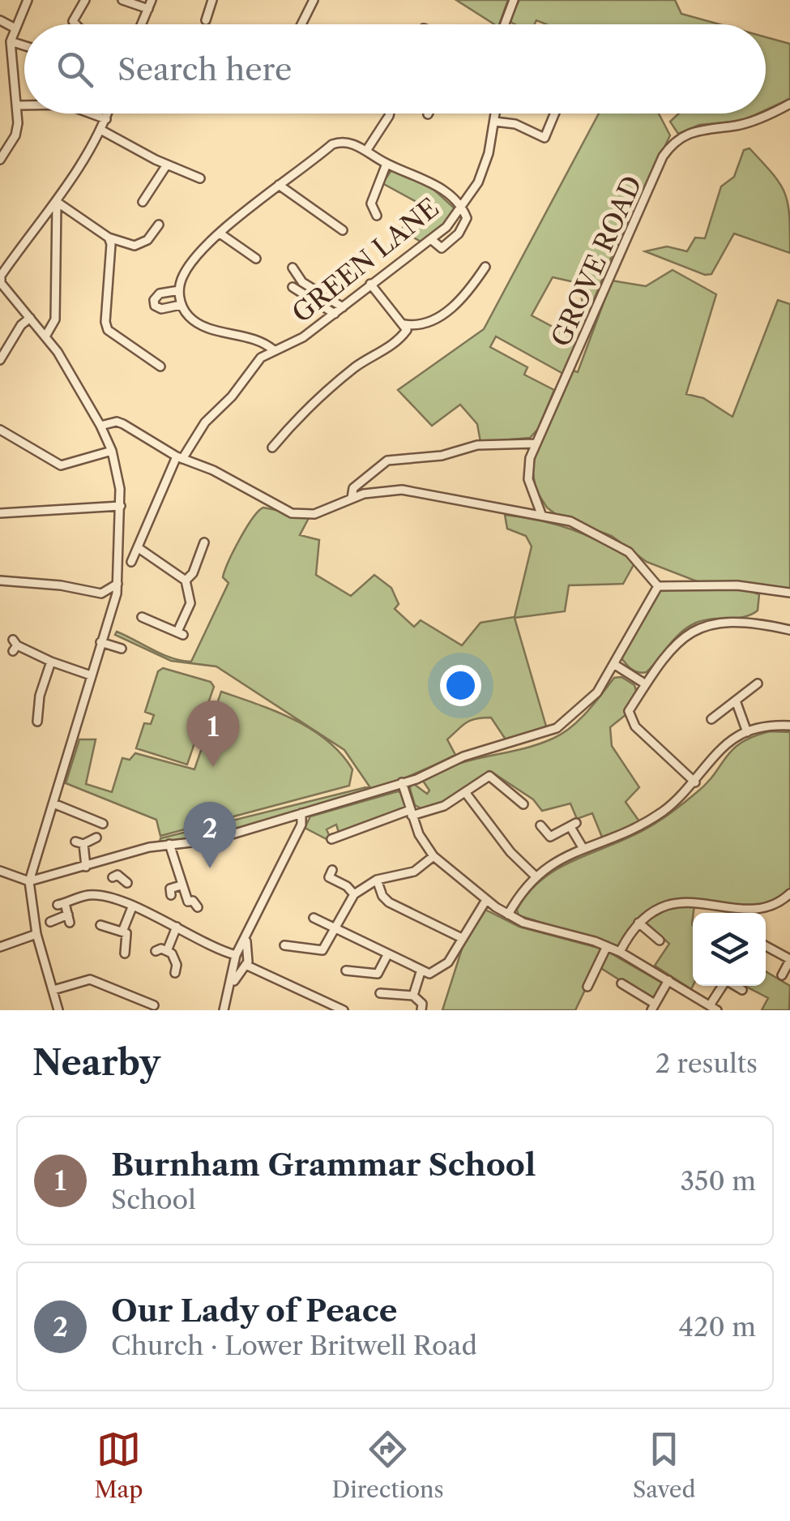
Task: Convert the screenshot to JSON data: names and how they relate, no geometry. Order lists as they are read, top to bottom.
{
  "streets": {
    "street": ["GREEN LANE", "GROVE ROAD"]
  },
  "page": {
    "search": "Search here",
    "pins": ["1", "2"],
    "heading": ["Nearby", "2 results"],
    "list": [
      {
        "mark": "1",
        "name": "Burnham Grammar School",
        "note": "School",
        "value": "350 m"
      },
      {
        "mark": "2",
        "name": "Our Lady of Peace",
        "note": "Church · Lower Britwell Road",
        "value": "420 m"
      }
    ],
    "nav": ["Map", "Directions", "Saved"]
  }
}
